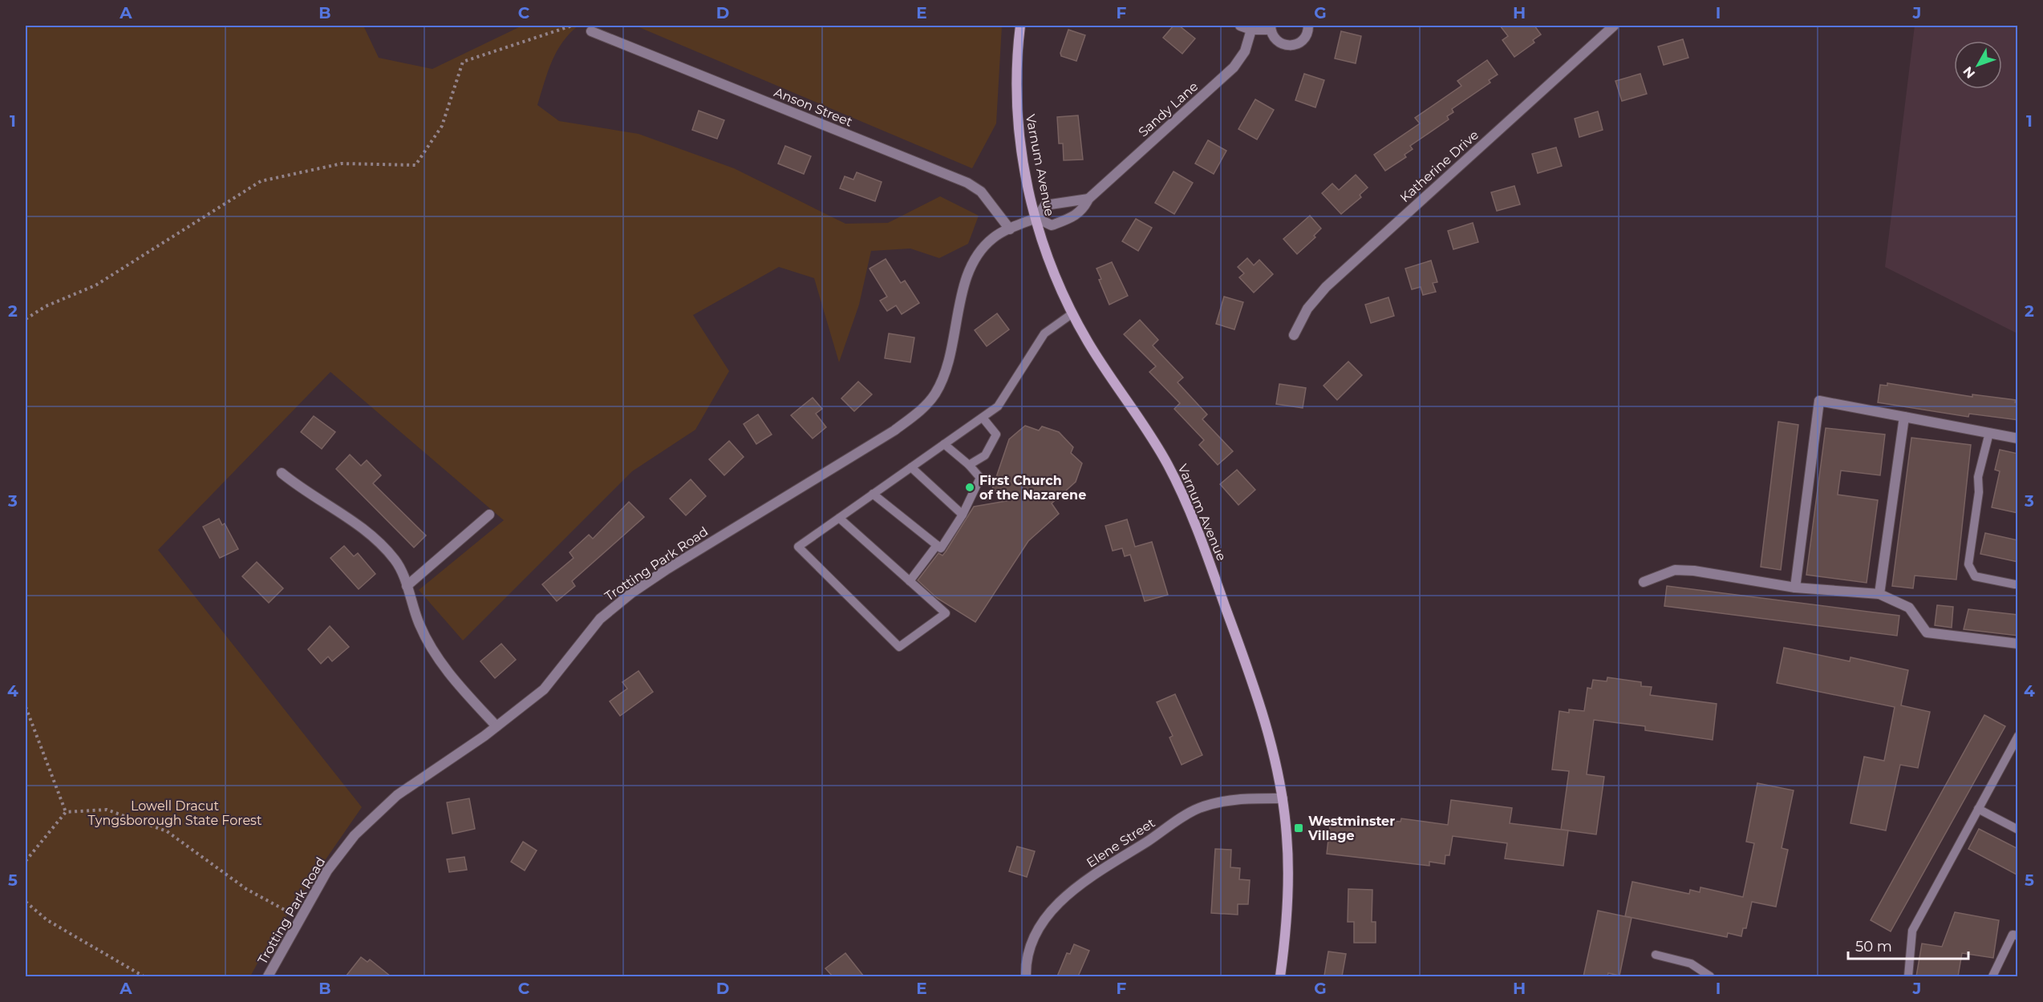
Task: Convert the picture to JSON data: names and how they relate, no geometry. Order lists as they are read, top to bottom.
{
  "streets": {
    "main road": ["Varnum Avenue"],
    "street": [
      "Anson Street",
      "Sandy Lane",
      "Katherine Drive",
      "Trotting Park Road",
      "Elene Street"
    ]
  },
  "crossings": [
    ["Anson Street", "Trotting Park Road"],
    ["Sandy Lane", "Varnum Avenue"],
    ["Sandy Lane", "Trotting Park Road"],
    ["Varnum Avenue", "Trotting Park Road"],
    ["Varnum Avenue", "Elene Street"]
  ],
  "parks": ["Lowell Dracut Tyngsborough State Forest"],
  "places": {
    "other": ["First Church of the Nazarene"],
    "transit": ["Westminster Village"]
  },
  "scale_bar": "50 m",
  "north": "bottom left",
  "grid": {
    "columns": [
      "A",
      "B",
      "C",
      "D",
      "E",
      "F",
      "G",
      "H",
      "I",
      "J"
    ],
    "rows": [
      "1",
      "2",
      "3",
      "4",
      "5"
    ]
  }
}
